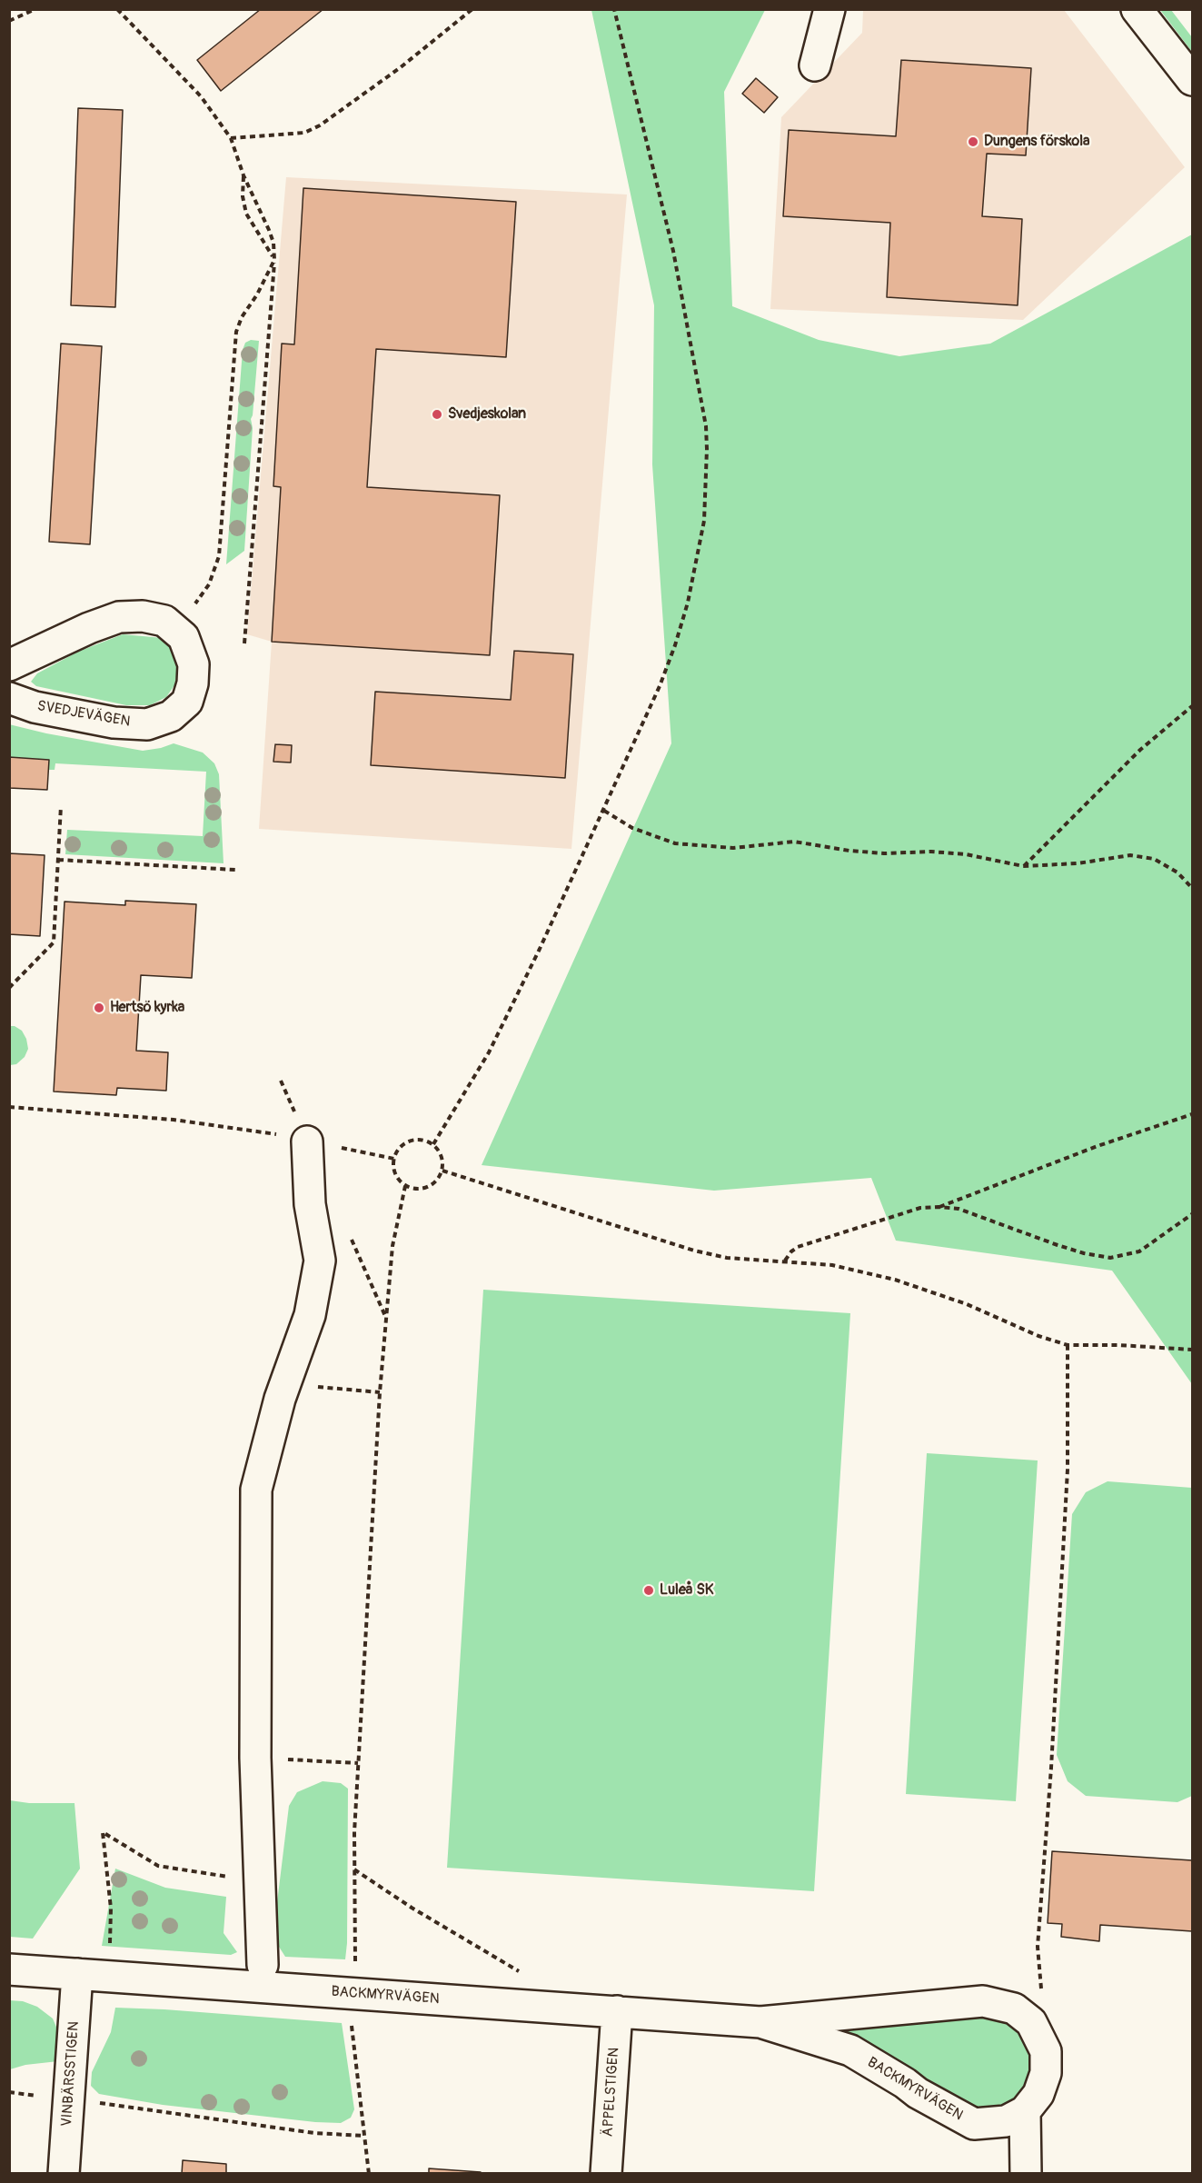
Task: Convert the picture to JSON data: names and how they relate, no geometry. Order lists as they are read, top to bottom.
{
  "streets": {
    "street": [
      "SVEDJEVÄGEN",
      "BACKMYRVÄGEN",
      "VINBÄRSSTIGEN",
      "ÄPPELSTIGEN"
    ]
  },
  "crossings": [
    ["BACKMYRVÄGEN", "VINBÄRSSTIGEN"],
    ["BACKMYRVÄGEN", "ÄPPELSTIGEN"]
  ],
  "places": [
    "Dungens förskola",
    "Svedjeskolan",
    "Hertsö kyrka",
    "Luleå SK"
  ]
}
